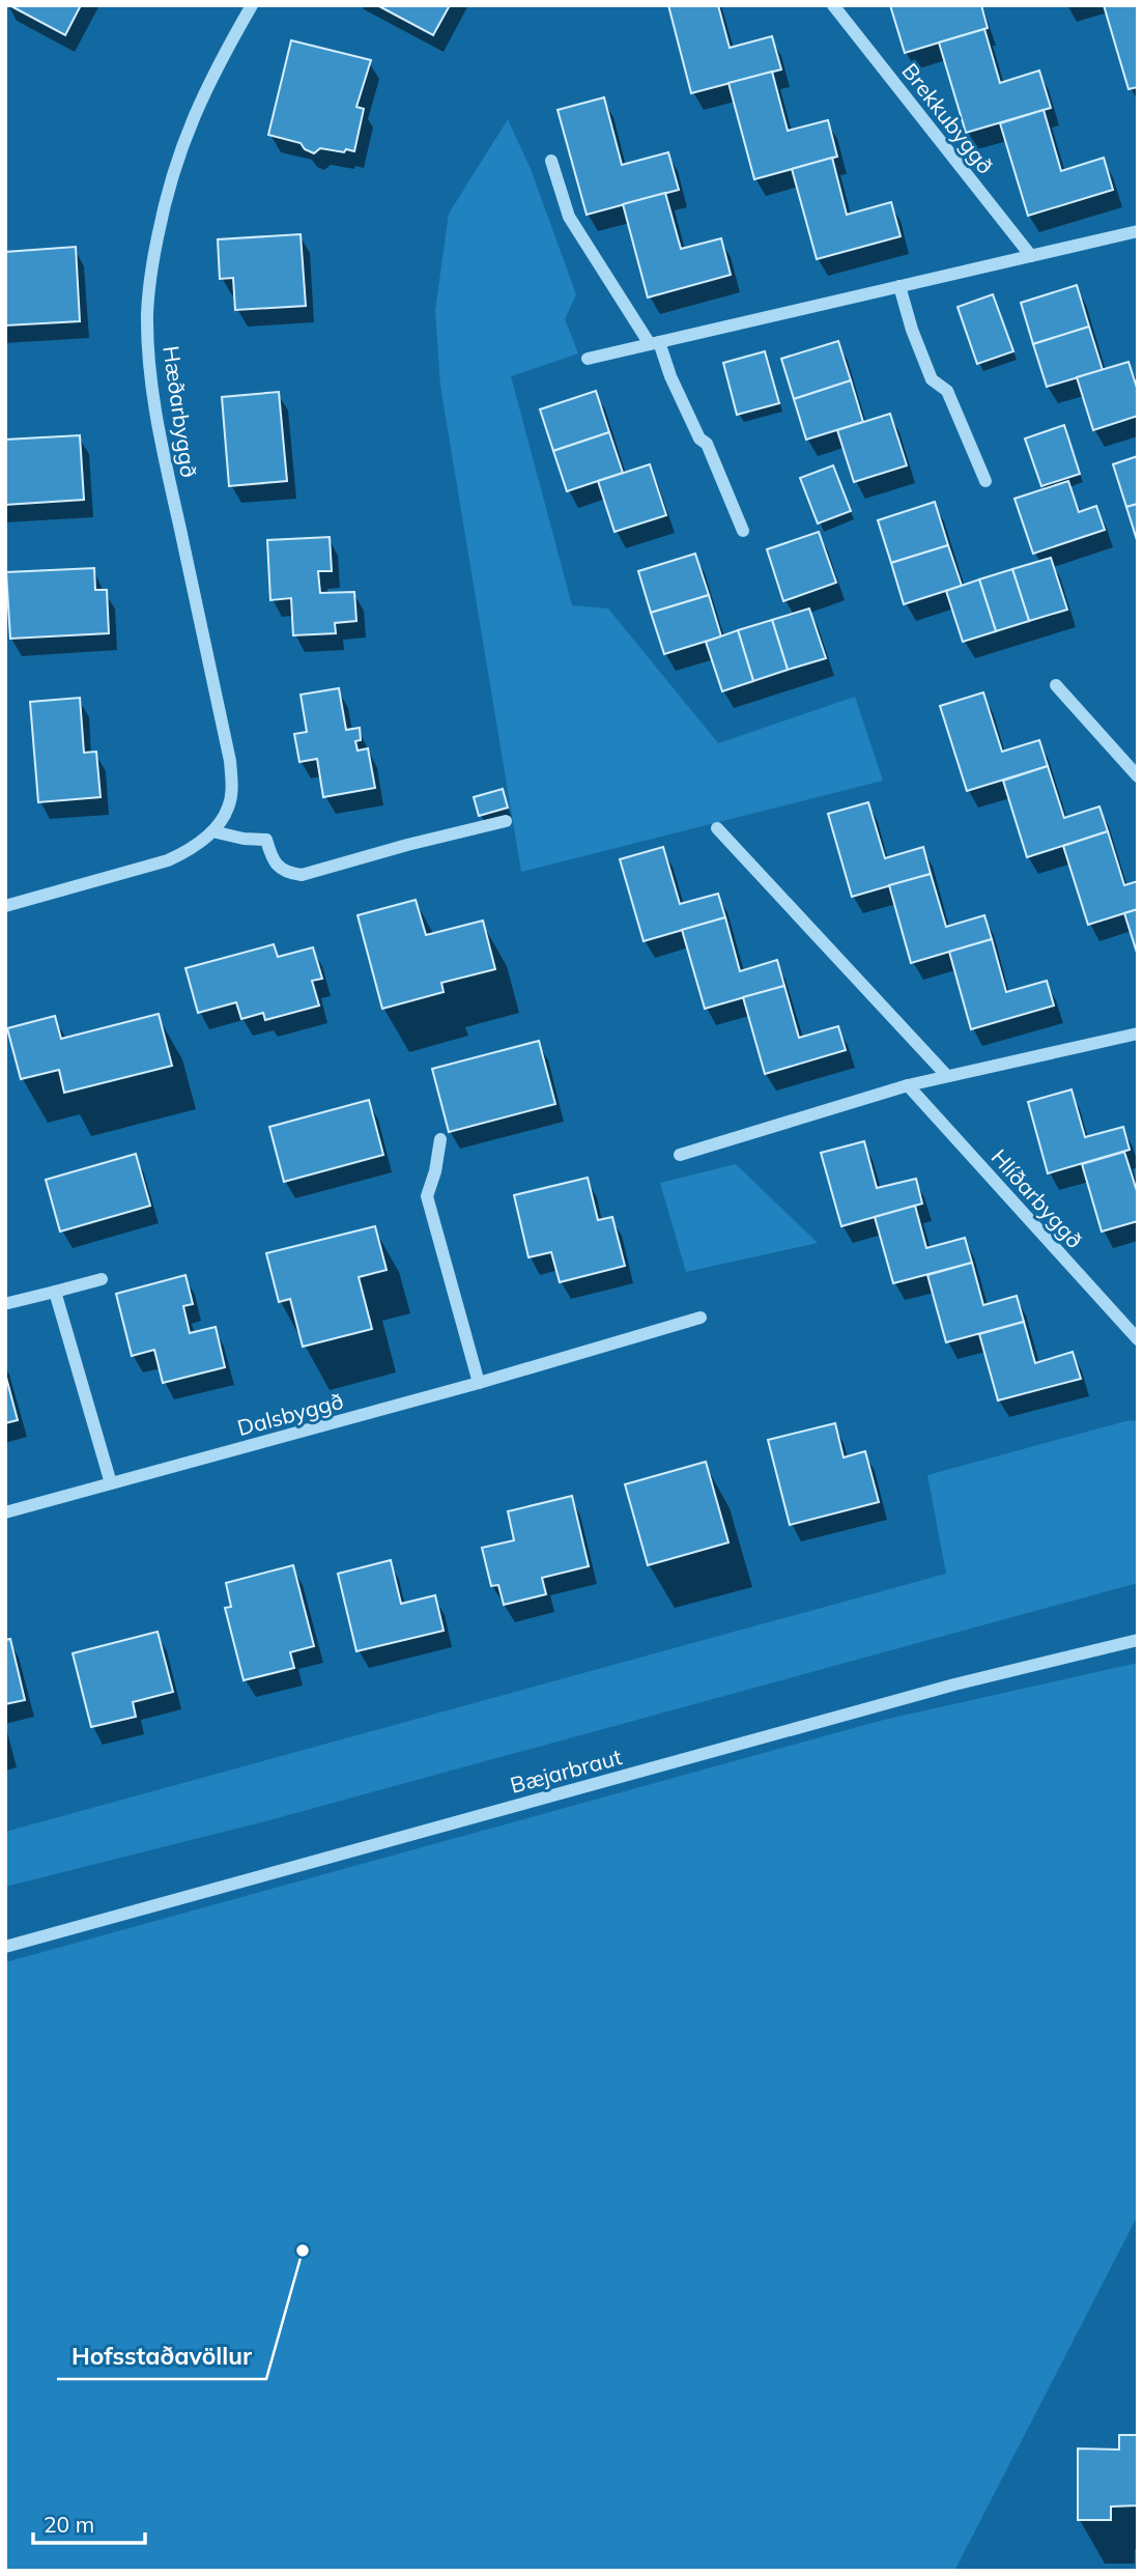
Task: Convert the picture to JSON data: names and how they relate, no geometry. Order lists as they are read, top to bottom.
{
  "streets": {
    "street": [
      "Brekkubyggð",
      "Hæðarbyggð",
      "Hlíðarbyggð",
      "Dalsbyggð",
      "Bæjarbraut"
    ]
  },
  "places": ["Hofsstaðavöllur"],
  "scale_bar": "20 m"
}
